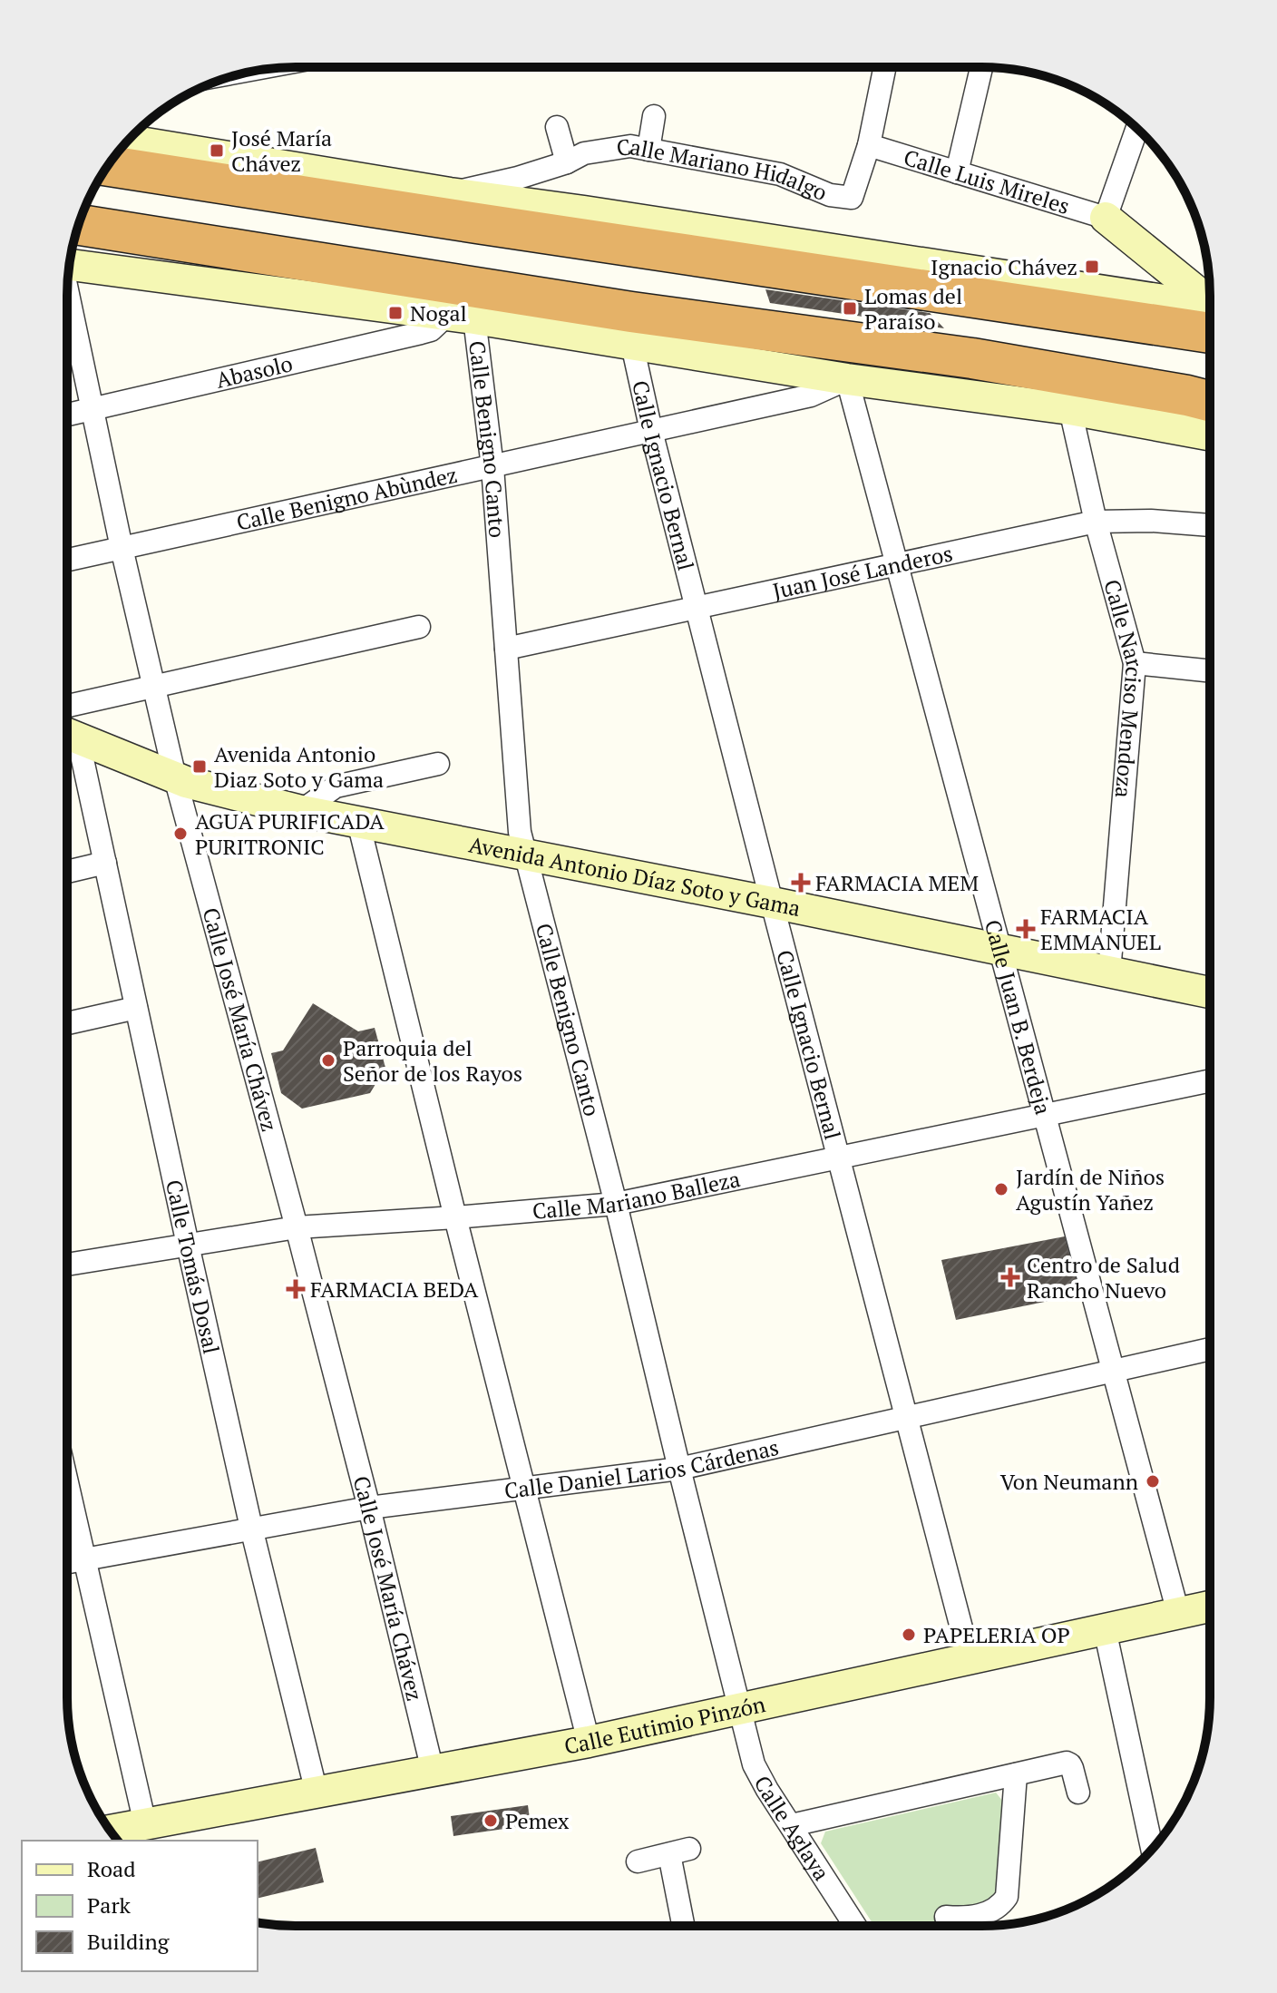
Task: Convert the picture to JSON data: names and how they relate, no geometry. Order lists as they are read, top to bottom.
{
  "streets": {
    "street": [
      "Calle Mariano Hidalgo",
      "Calle Luis Mireles",
      "Abasolo",
      "Calle Benigno Canto",
      "Calle Ignacio Bernal",
      "Calle Benigno Abùndez",
      "Juan José Landeros",
      "Calle Narciso Mendoza",
      "Avenida Antonio Díaz Soto y Gama",
      "Calle Juan B. Berdeja",
      "Calle José María Chávez",
      "Calle Mariano Balleza",
      "Calle Tomás Dosal",
      "Calle Daniel Larios Cárdenas",
      "Calle Eutimio Pinzón",
      "Calle Aglaya"
    ]
  },
  "crossings": [
    ["Calle Mariano Hidalgo", "Calle Luis Mireles"],
    ["Abasolo", "Calle Benigno Canto"],
    ["Abasolo", "Calle José María Chávez"],
    ["Calle Benigno Canto", "Calle Benigno Abùndez"],
    ["Calle Benigno Canto", "Juan José Landeros"],
    ["Calle Benigno Canto", "Avenida Antonio Díaz Soto y Gama"],
    ["Calle Benigno Canto", "Calle Mariano Balleza"],
    ["Calle Benigno Canto", "Calle Daniel Larios Cárdenas"],
    ["Calle Benigno Canto", "Calle Eutimio Pinzón"],
    ["Calle Benigno Canto", "Calle Aglaya"],
    ["Calle Ignacio Bernal", "Calle Benigno Abùndez"],
    ["Calle Ignacio Bernal", "Juan José Landeros"],
    ["Calle Ignacio Bernal", "Avenida Antonio Díaz Soto y Gama"],
    ["Calle Ignacio Bernal", "Calle Mariano Balleza"],
    ["Calle Ignacio Bernal", "Calle Daniel Larios Cárdenas"],
    ["Calle Ignacio Bernal", "Calle Eutimio Pinzón"],
    ["Calle Benigno Abùndez", "Calle Juan B. Berdeja"],
    ["Calle Benigno Abùndez", "Calle José María Chávez"],
    ["Juan José Landeros", "Calle Narciso Mendoza"],
    ["Juan José Landeros", "Calle Juan B. Berdeja"],
    ["Calle Narciso Mendoza", "Avenida Antonio Díaz Soto y Gama"],
    ["Avenida Antonio Díaz Soto y Gama", "Calle Juan B. Berdeja"],
    ["Avenida Antonio Díaz Soto y Gama", "Calle José María Chávez"],
    ["Avenida Antonio Díaz Soto y Gama", "Calle Tomás Dosal"],
    ["Calle Juan B. Berdeja", "Calle Mariano Balleza"],
    ["Calle Juan B. Berdeja", "Calle Daniel Larios Cárdenas"],
    ["Calle Juan B. Berdeja", "Calle Eutimio Pinzón"],
    ["Calle José María Chávez", "Calle Mariano Balleza"],
    ["Calle José María Chávez", "Calle Daniel Larios Cárdenas"],
    ["Calle José María Chávez", "Calle Eutimio Pinzón"],
    ["Calle Mariano Balleza", "Calle Tomás Dosal"],
    ["Calle Tomás Dosal", "Calle Daniel Larios Cárdenas"],
    ["Calle Tomás Dosal", "Calle Eutimio Pinzón"],
    ["Calle Eutimio Pinzón", "Calle Aglaya"]
  ],
  "places": {
    "transit": [
      "José María Chávez",
      "Ignacio Chávez",
      "Lomas del Paraíso",
      "Nogal",
      "Avenida Antonio Diaz Soto y Gama"
    ],
    "other": [
      "AGUA PURIFICADA PURITRONIC",
      "Parroquia del Señor de los Rayos",
      "Jardín de Niños Agustín Yañez",
      "Von Neumann",
      "PAPELERIA OP",
      "Pemex"
    ],
    "health": [
      "FARMACIA MEM",
      "FARMACIA EMMANUEL",
      "Centro de Salud Rancho Nuevo",
      "FARMACIA BEDA"
    ]
  },
  "legend": ["Road", "Park", "Building"]
}
